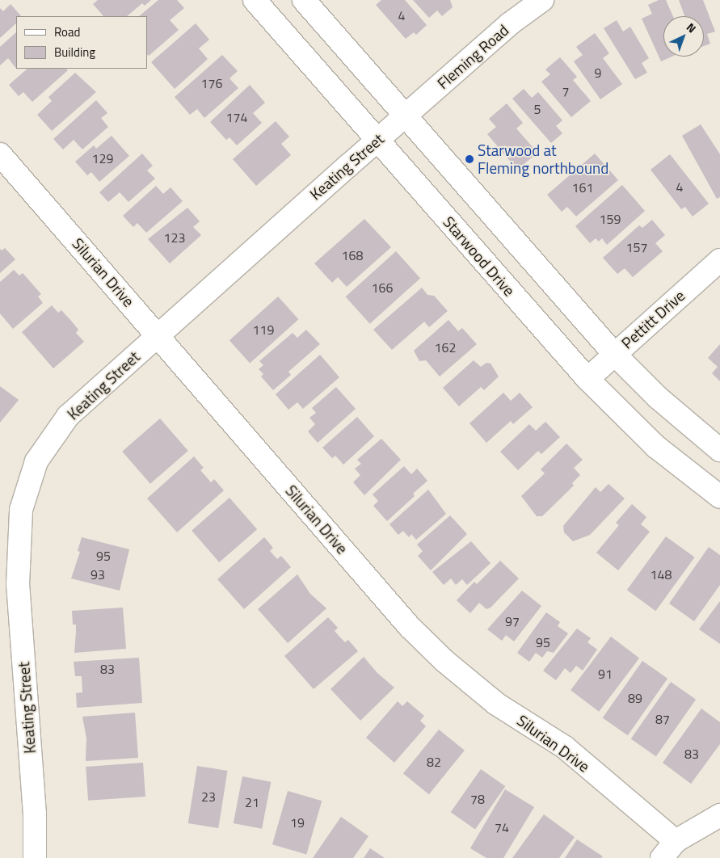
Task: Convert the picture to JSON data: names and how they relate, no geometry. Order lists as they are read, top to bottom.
{
  "streets": {
    "street": [
      "Fleming Road",
      "Keating Street",
      "Starwood Drive",
      "Silurian Drive",
      "Pettitt Drive"
    ]
  },
  "crossings": [
    ["Fleming Road", "Keating Street"],
    ["Keating Street", "Starwood Drive"],
    ["Keating Street", "Silurian Drive"],
    ["Starwood Drive", "Pettitt Drive"]
  ],
  "places": ["Starwood at Fleming northbound"],
  "house_numbers": [
    "4",
    "9",
    "176",
    "7",
    "5",
    "174",
    "129",
    "4",
    "161",
    "159",
    "123",
    "157",
    "168",
    "166",
    "119",
    "162",
    "95",
    "93",
    "148",
    "97",
    "95",
    "83",
    "91",
    "89",
    "87",
    "83",
    "82",
    "23",
    "78",
    "21",
    "19",
    "74"
  ],
  "legend": ["Road", "Building"],
  "north": "top right"
}
